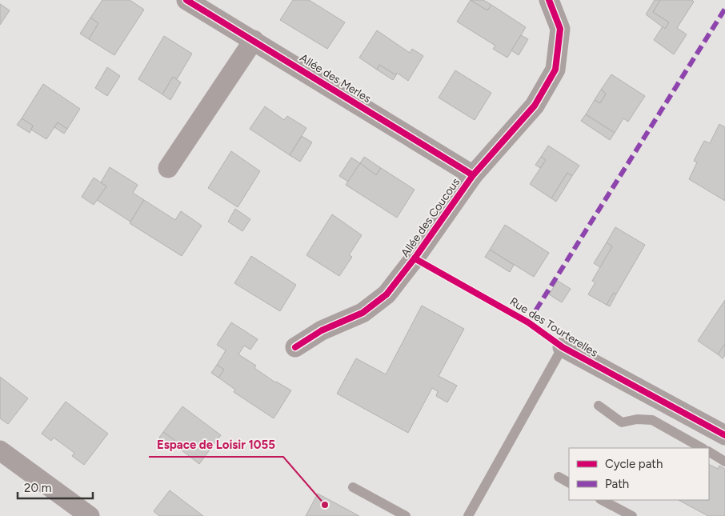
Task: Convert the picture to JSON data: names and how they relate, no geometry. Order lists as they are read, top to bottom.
{
  "streets": {
    "street": ["Allée des Merles", "Allée des Coucous", "Rue des Tourterelles"]
  },
  "crossings": [
    ["Allée des Merles", "Allée des Coucous"]
  ],
  "places": ["Espace de Loisir 1055"],
  "legend": ["Cycle path", "Path"],
  "scale_bar": "20 m"
}
